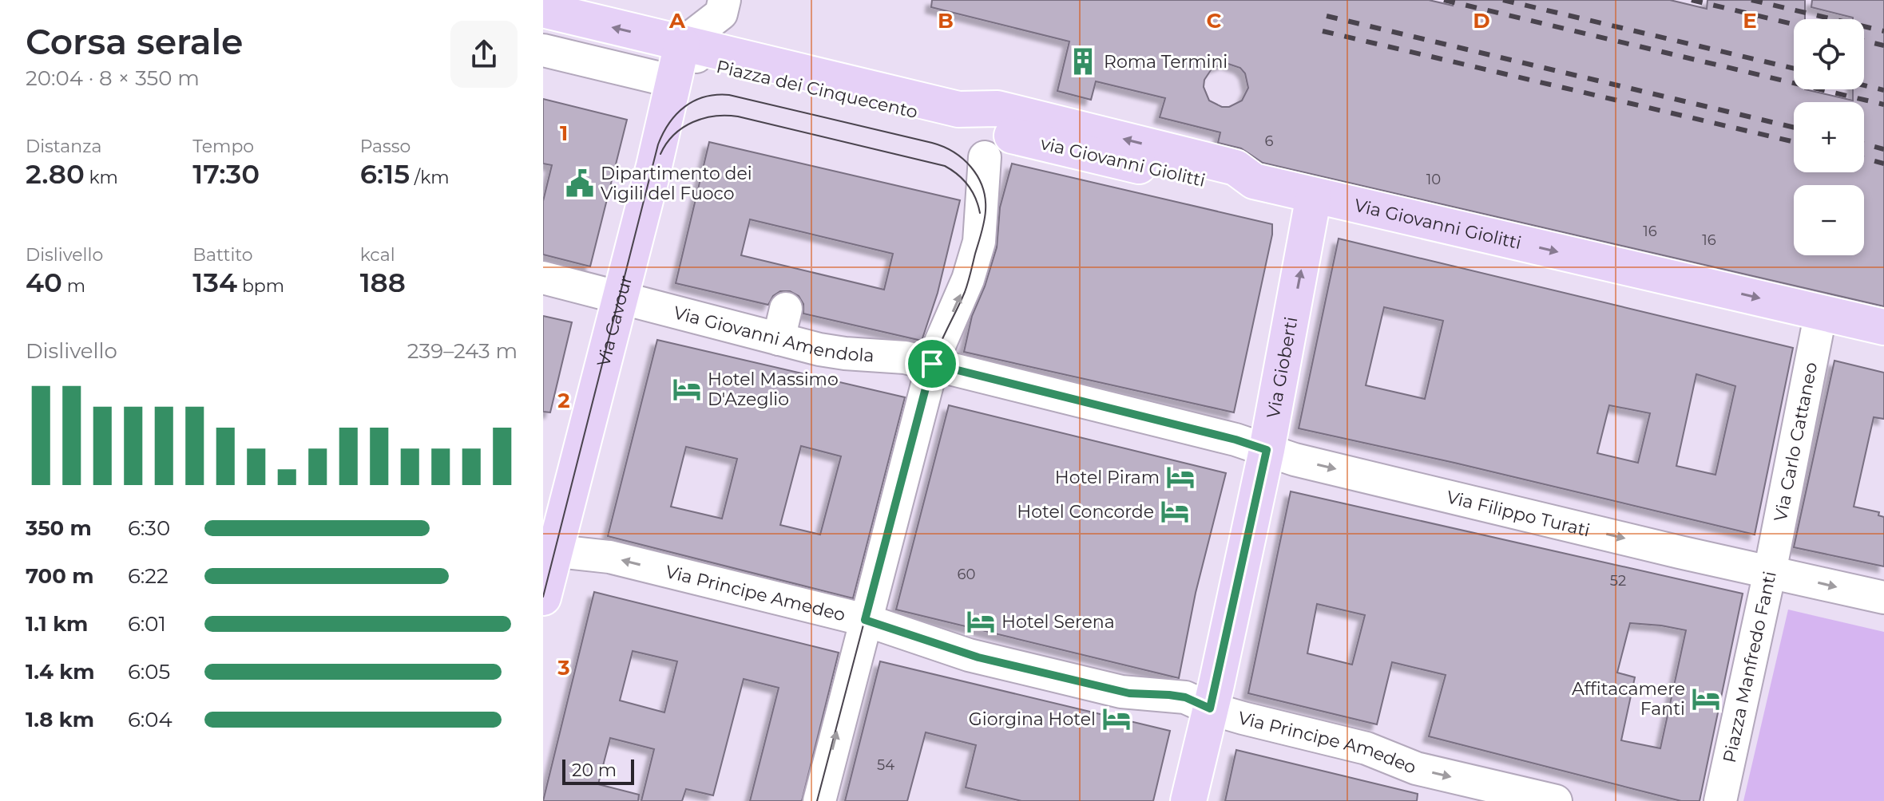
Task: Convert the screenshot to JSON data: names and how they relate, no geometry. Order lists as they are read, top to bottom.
{
  "streets": {
    "main road": [
      "Piazza dei Cinquecento",
      "Via Giovanni Giolitti",
      "Via Cavour",
      "Via Gioberti"
    ],
    "street": [
      "Via Giovanni Amendola",
      "Via Carlo Cattaneo",
      "Via Filippo Turati",
      "Via Principe Amedeo",
      "Piazza Manfredo Fanti"
    ]
  },
  "crossings": [
    ["Piazza dei Cinquecento", "Via Giovanni Giolitti"],
    ["Piazza dei Cinquecento", "Via Cavour"],
    ["Via Giovanni Giolitti", "Via Gioberti"],
    ["Via Giovanni Giolitti", "Via Carlo Cattaneo"],
    ["Via Cavour", "Via Giovanni Amendola"],
    ["Via Cavour", "Via Principe Amedeo"],
    ["Via Giovanni Amendola", "Via Gioberti"],
    ["Via Giovanni Amendola", "Via Filippo Turati"],
    ["Via Gioberti", "Via Filippo Turati"],
    ["Via Gioberti", "Via Principe Amedeo"],
    ["Via Carlo Cattaneo", "Via Filippo Turati"],
    ["Via Carlo Cattaneo", "Piazza Manfredo Fanti"],
    ["Via Filippo Turati", "Piazza Manfredo Fanti"]
  ],
  "one_way": ["Via Gioberti", "Via Filippo Turati"],
  "places": {
    "building": ["Roma Termini"],
    "public building": ["Dipartimento dei Vigili del Fuoco"],
    "hotel": [
      "Hotel Massimo D'Azeglio",
      "Hotel Piram",
      "Hotel Concorde",
      "Hotel Serena",
      "Affitacamere Fanti",
      "Giorgina Hotel"
    ]
  },
  "house_numbers": [
    "6",
    "10",
    "16",
    "16",
    "60",
    "52",
    "54"
  ],
  "scale_bar": "20 m",
  "page": {
    "heading": ["Corsa serale", "20:04 · 8 × 350 m"],
    "map_buttons": ["+", "−"],
    "stats": [
      ["Distanza", "2.80 km"],
      ["Tempo", "17:30"],
      ["Passo", "6:15 /km"],
      ["Dislivello", "40 m"],
      ["Battito", "134 bpm"],
      ["kcal", "188"]
    ],
    "chart": ["Dislivello", "239–243 m"],
    "list": [
      {
        "name": "350 m",
        "note": "6:30"
      },
      {
        "name": "700 m",
        "note": "6:22"
      },
      {
        "name": "1.1 km",
        "note": "6:01"
      },
      {
        "name": "1.4 km",
        "note": "6:05"
      },
      {
        "name": "1.8 km",
        "note": "6:04"
      }
    ],
    "scale": "20 m"
  },
  "grid": {
    "columns": [
      "A",
      "B",
      "C",
      "D",
      "E"
    ],
    "rows": ["1", "2", "3"]
  }
}
